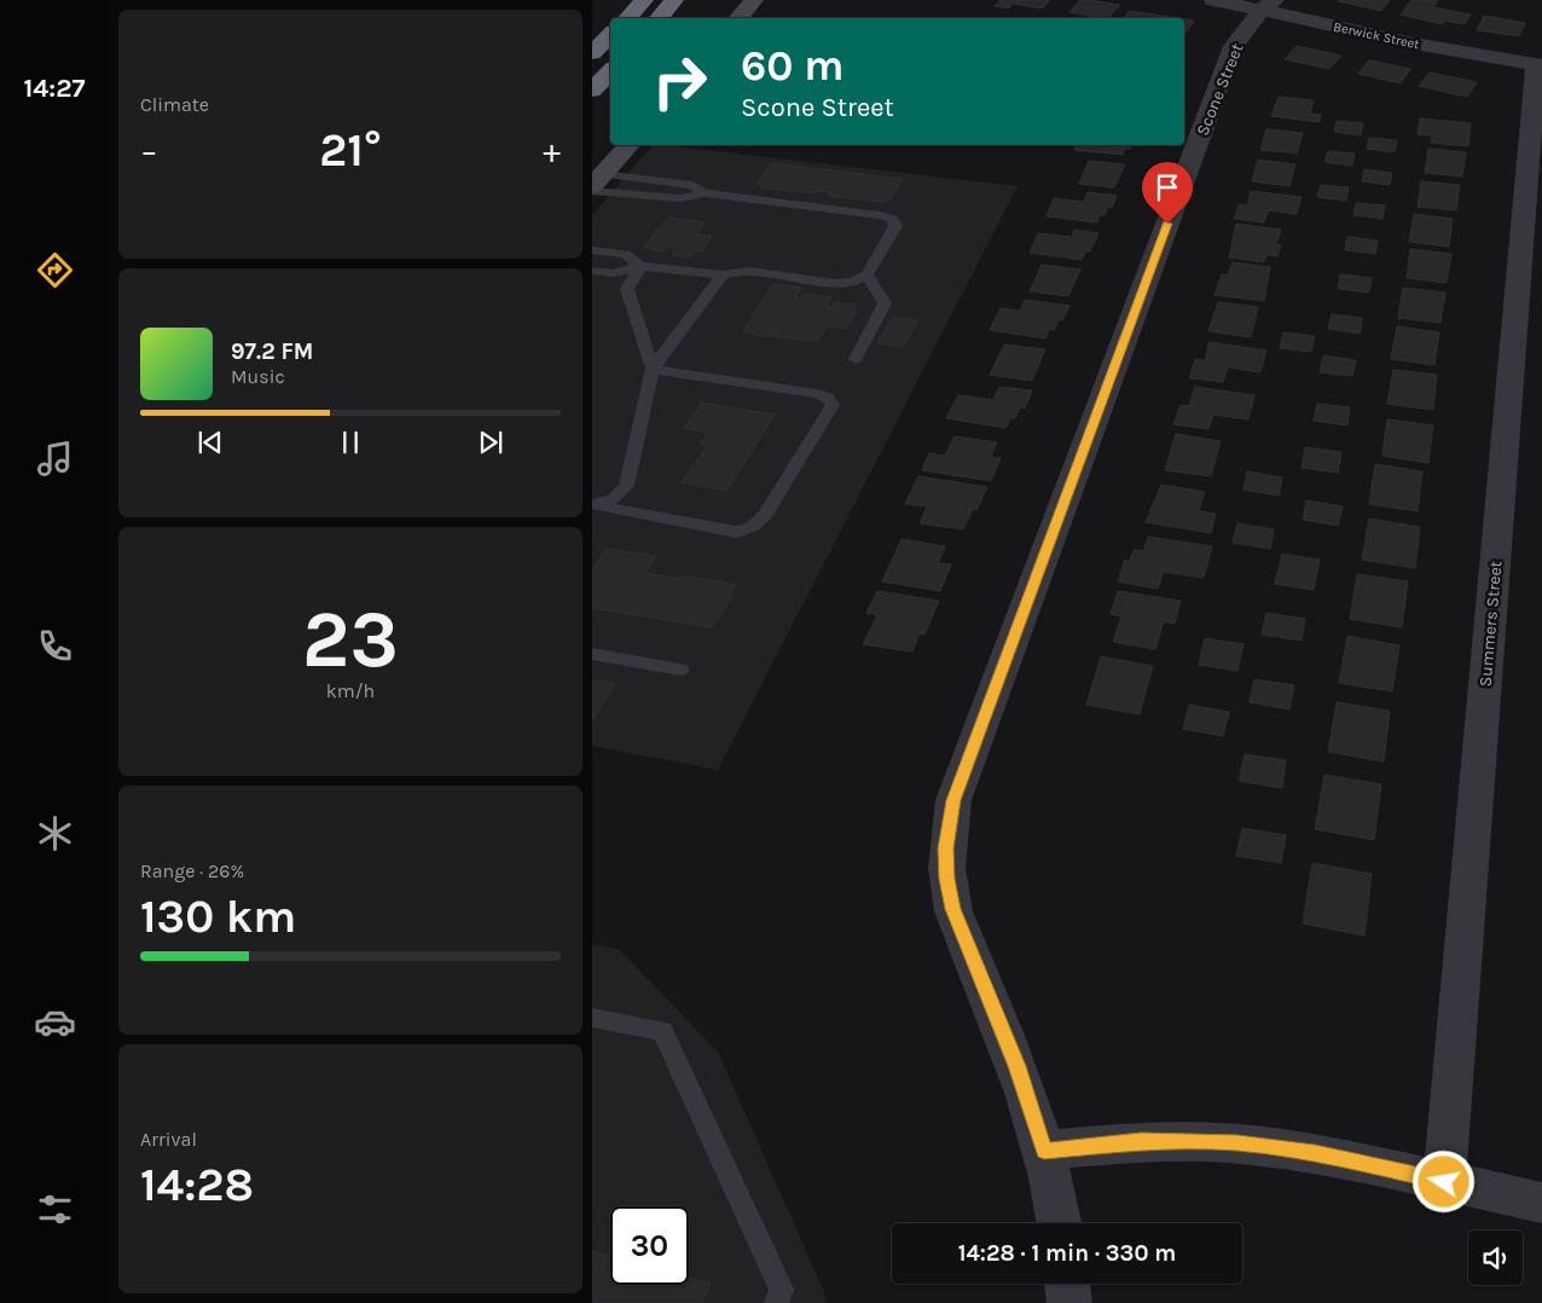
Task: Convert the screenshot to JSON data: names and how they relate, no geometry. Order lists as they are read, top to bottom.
{
  "streets": {
    "street": ["Berwick Street", "Scone Street", "Summers Street"]
  },
  "crossings": [
    ["Berwick Street", "Scone Street"],
    ["Berwick Street", "Summers Street"]
  ],
  "page": {
    "tabs": "14:27",
    "tile": [
      "Climate",
      ["23", "km/h"],
      ["Range · 26%", "130 km"],
      ["Arrival", "14:28"]
    ],
    "turn": ["60 m", "Scone Street"],
    "heat": ["−", "21°", "+"],
    "song": ["97.2 FM", "Music"],
    "limit": "30",
    "trip": "14:28 · 1 min · 330 m"
  }
}
